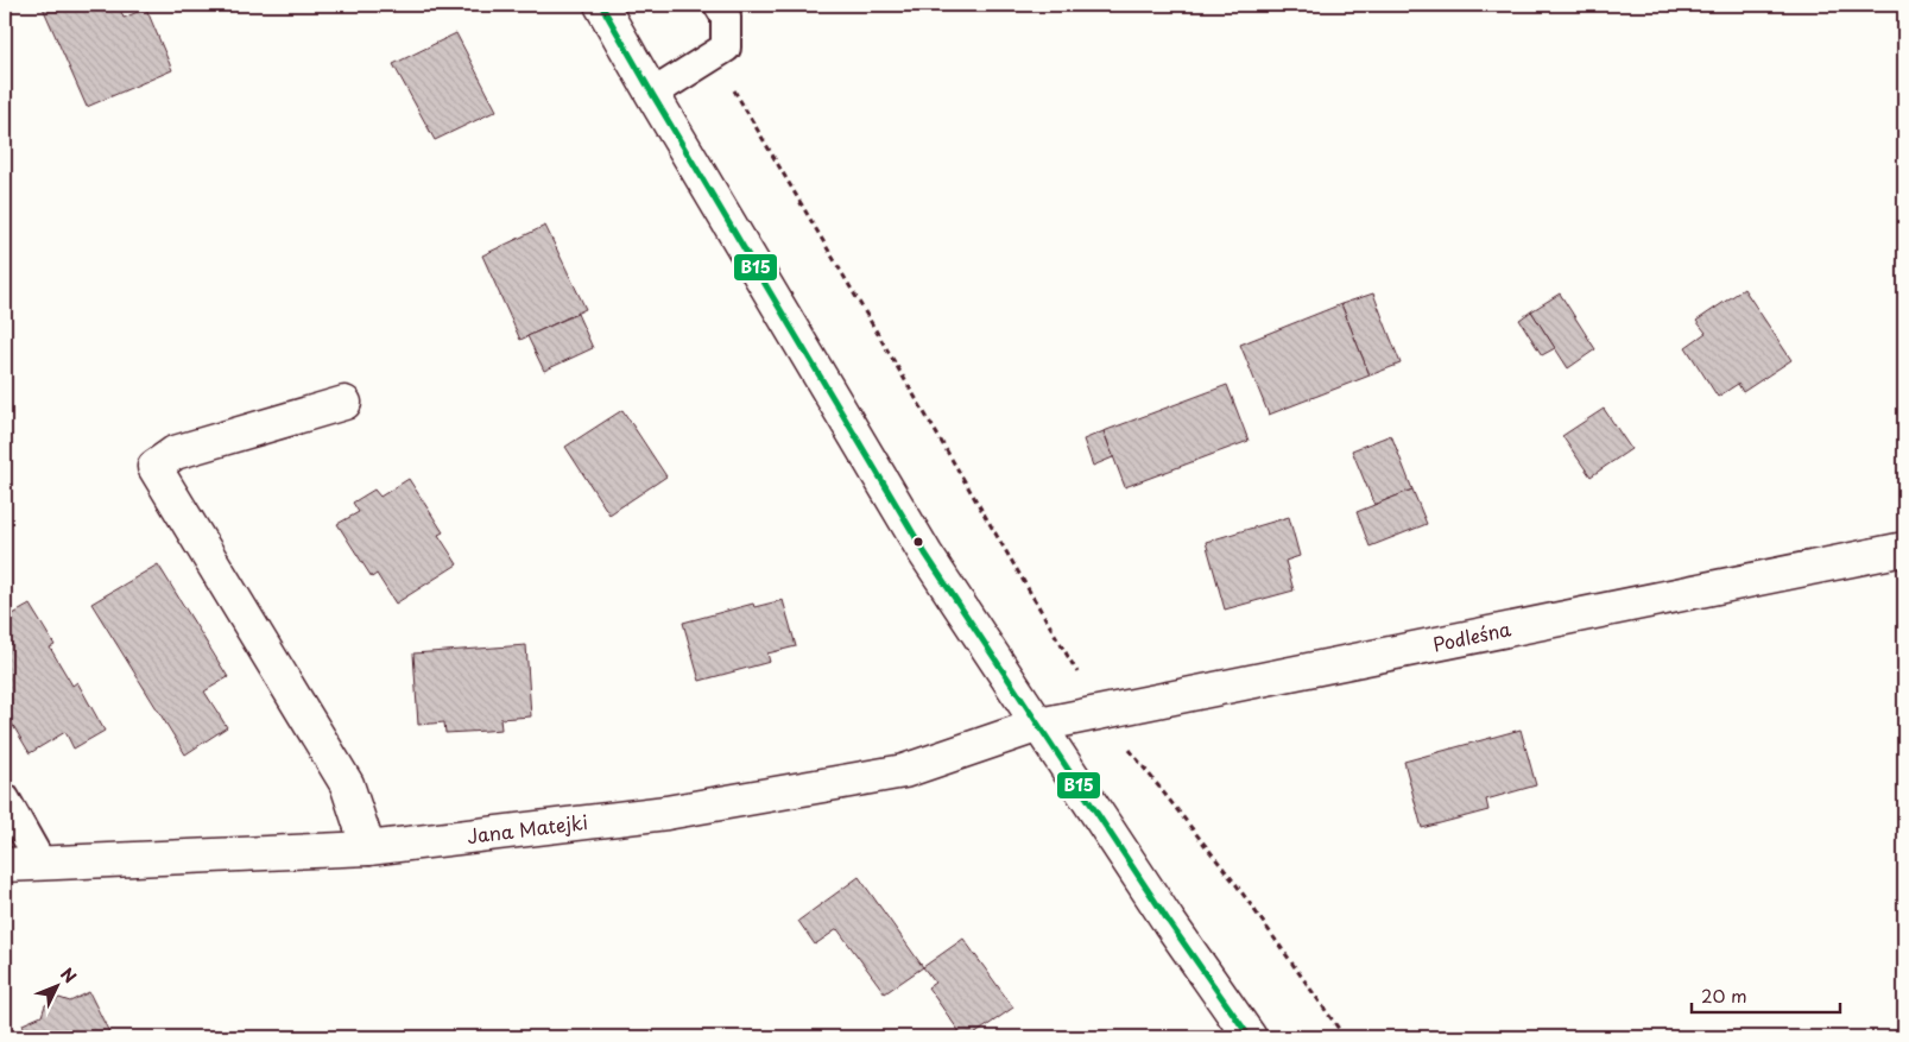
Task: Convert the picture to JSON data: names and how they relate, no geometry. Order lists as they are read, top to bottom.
{
  "streets": {
    "street": ["Podleśna", "Jana Matejki"]
  },
  "crossings": [
    ["Podleśna", "Jana Matejki"]
  ],
  "lines": ["transit line B15"],
  "scale_bar": "20 m",
  "north": "top right"
}
